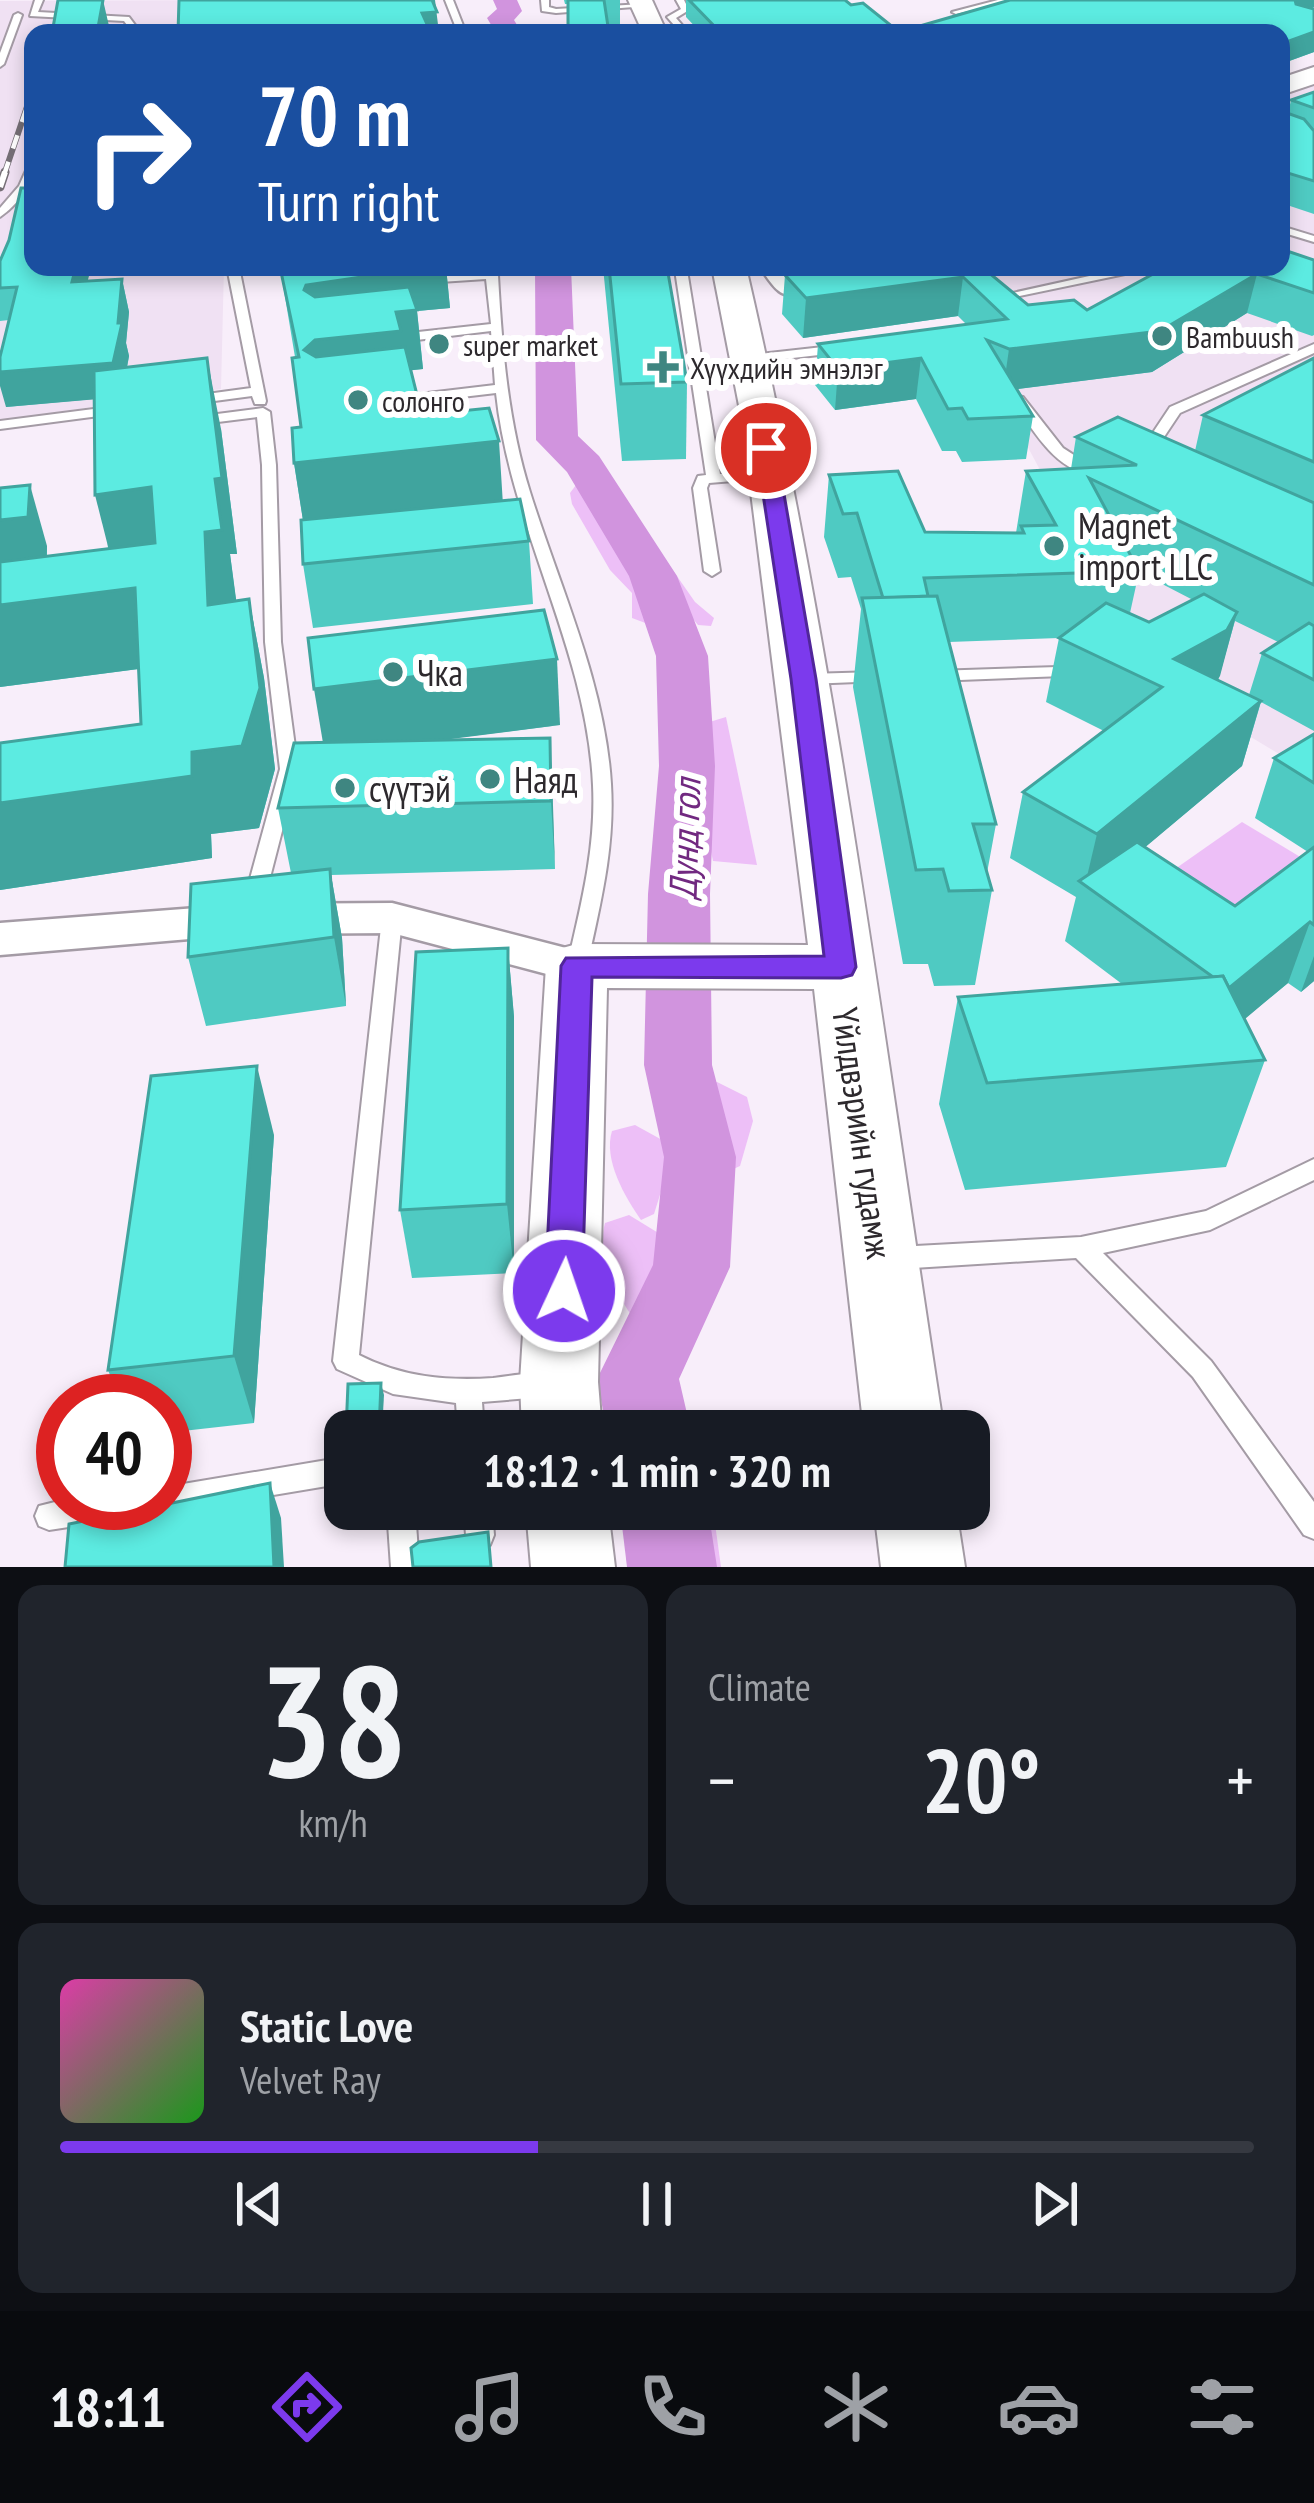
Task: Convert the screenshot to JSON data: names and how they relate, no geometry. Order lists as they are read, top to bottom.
{
  "streets": {
    "main road": ["Yйлдвэрийн гудамж"]
  },
  "water": ["Дунд гол"],
  "places": {
    "other": [
      "Bambuush",
      "super market",
      "солонго",
      "Magnet import LLC",
      "Чка",
      "Наяд",
      "сүүтэй"
    ],
    "health": ["Хүүхдийн эмнэлэг"]
  },
  "page": {
    "turn": ["70 m", "Turn right"],
    "limit": "40",
    "trip": "18:12 · 1 min · 320 m",
    "tile": [
      ["38", "km/h"],
      "Climate"
    ],
    "heat": ["−", "20°", "+"],
    "song": ["Static Love", "Velvet Ray"],
    "tabs": "18:11"
  }
}
